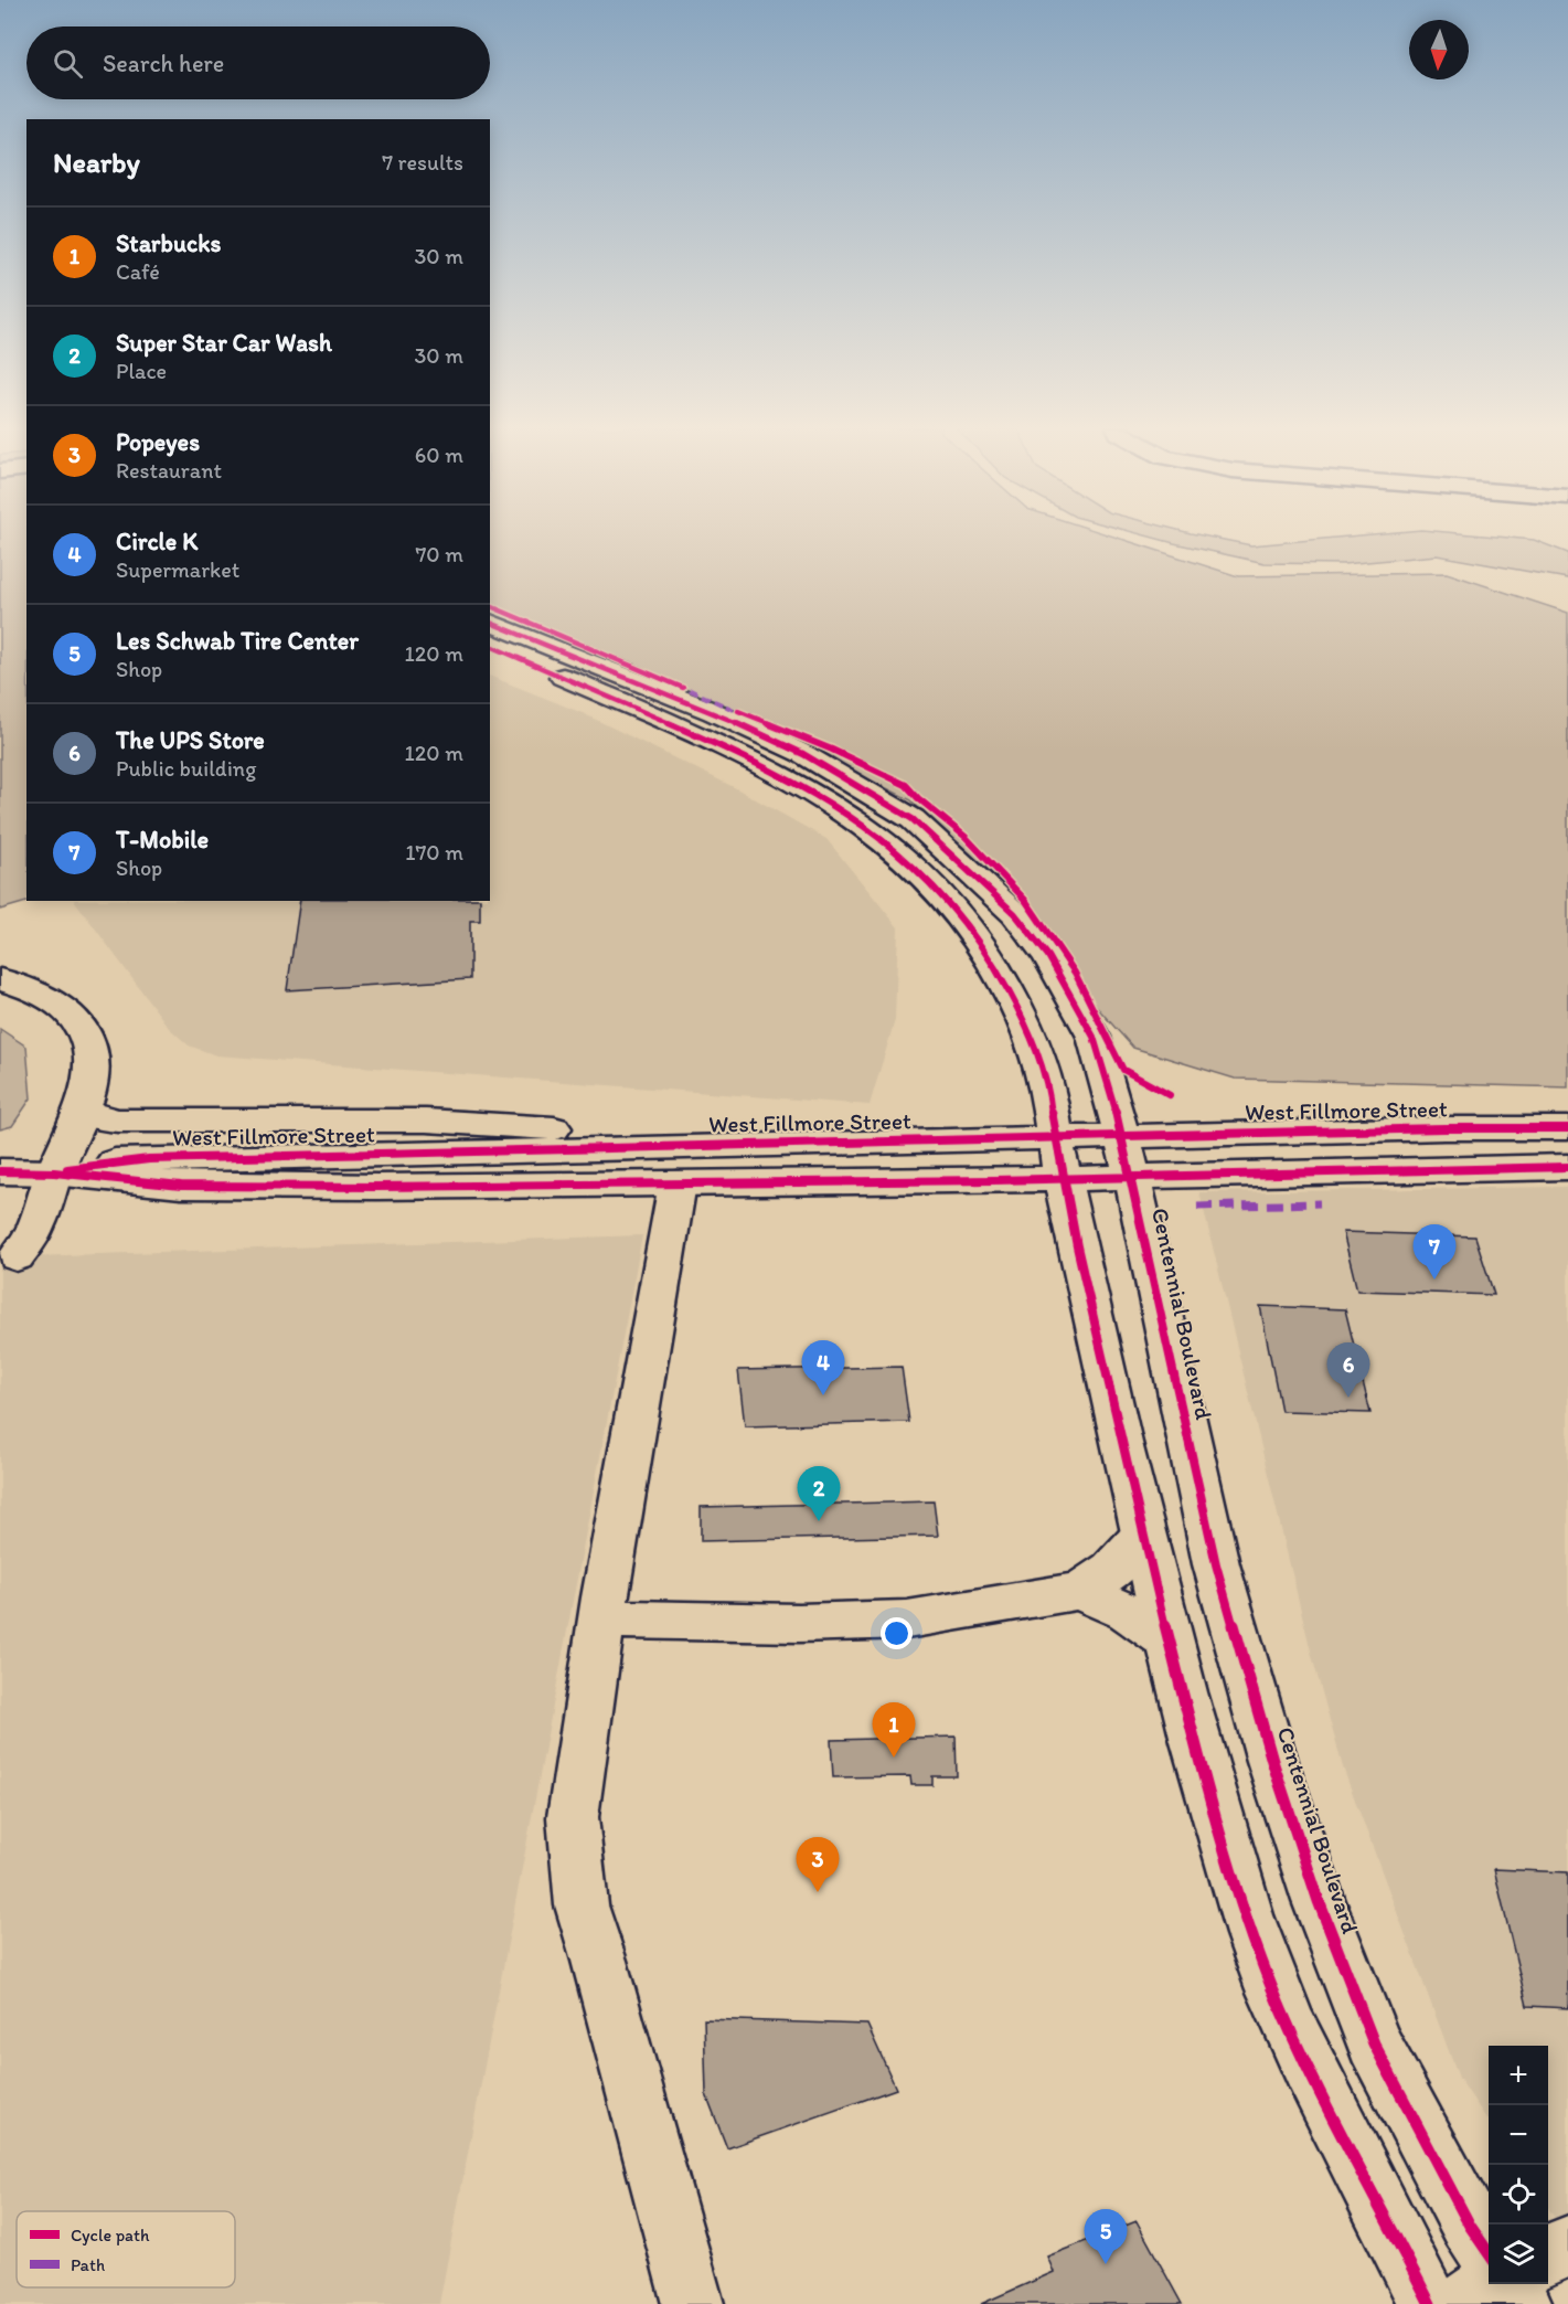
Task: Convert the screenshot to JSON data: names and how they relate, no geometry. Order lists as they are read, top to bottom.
{
  "streets": {
    "main road": ["West Fillmore Street", "Centennial Boulevard"]
  },
  "crossings": [
    ["West Fillmore Street", "Centennial Boulevard"]
  ],
  "legend": ["Cycle path", "Path"],
  "north": "bottom",
  "page": {
    "search": "Search here",
    "heading": ["Nearby", "7 results"],
    "list": [
      {
        "mark": "1",
        "name": "Starbucks",
        "note": "Café",
        "value": "30 m"
      },
      {
        "mark": "2",
        "name": "Super Star Car Wash",
        "note": "Place",
        "value": "30 m"
      },
      {
        "mark": "3",
        "name": "Popeyes",
        "note": "Restaurant",
        "value": "60 m"
      },
      {
        "mark": "4",
        "name": "Circle K",
        "note": "Supermarket",
        "value": "70 m"
      },
      {
        "mark": "5",
        "name": "Les Schwab Tire Center",
        "note": "Shop",
        "value": "120 m"
      },
      {
        "mark": "6",
        "name": "The UPS Store",
        "note": "Public building",
        "value": "120 m"
      },
      {
        "mark": "7",
        "name": "T-Mobile",
        "note": "Shop",
        "value": "170 m"
      }
    ],
    "pins": [
      "7",
      "4",
      "6",
      "2",
      "1",
      "3",
      "5"
    ],
    "map_buttons": ["+", "−"]
  }
}
